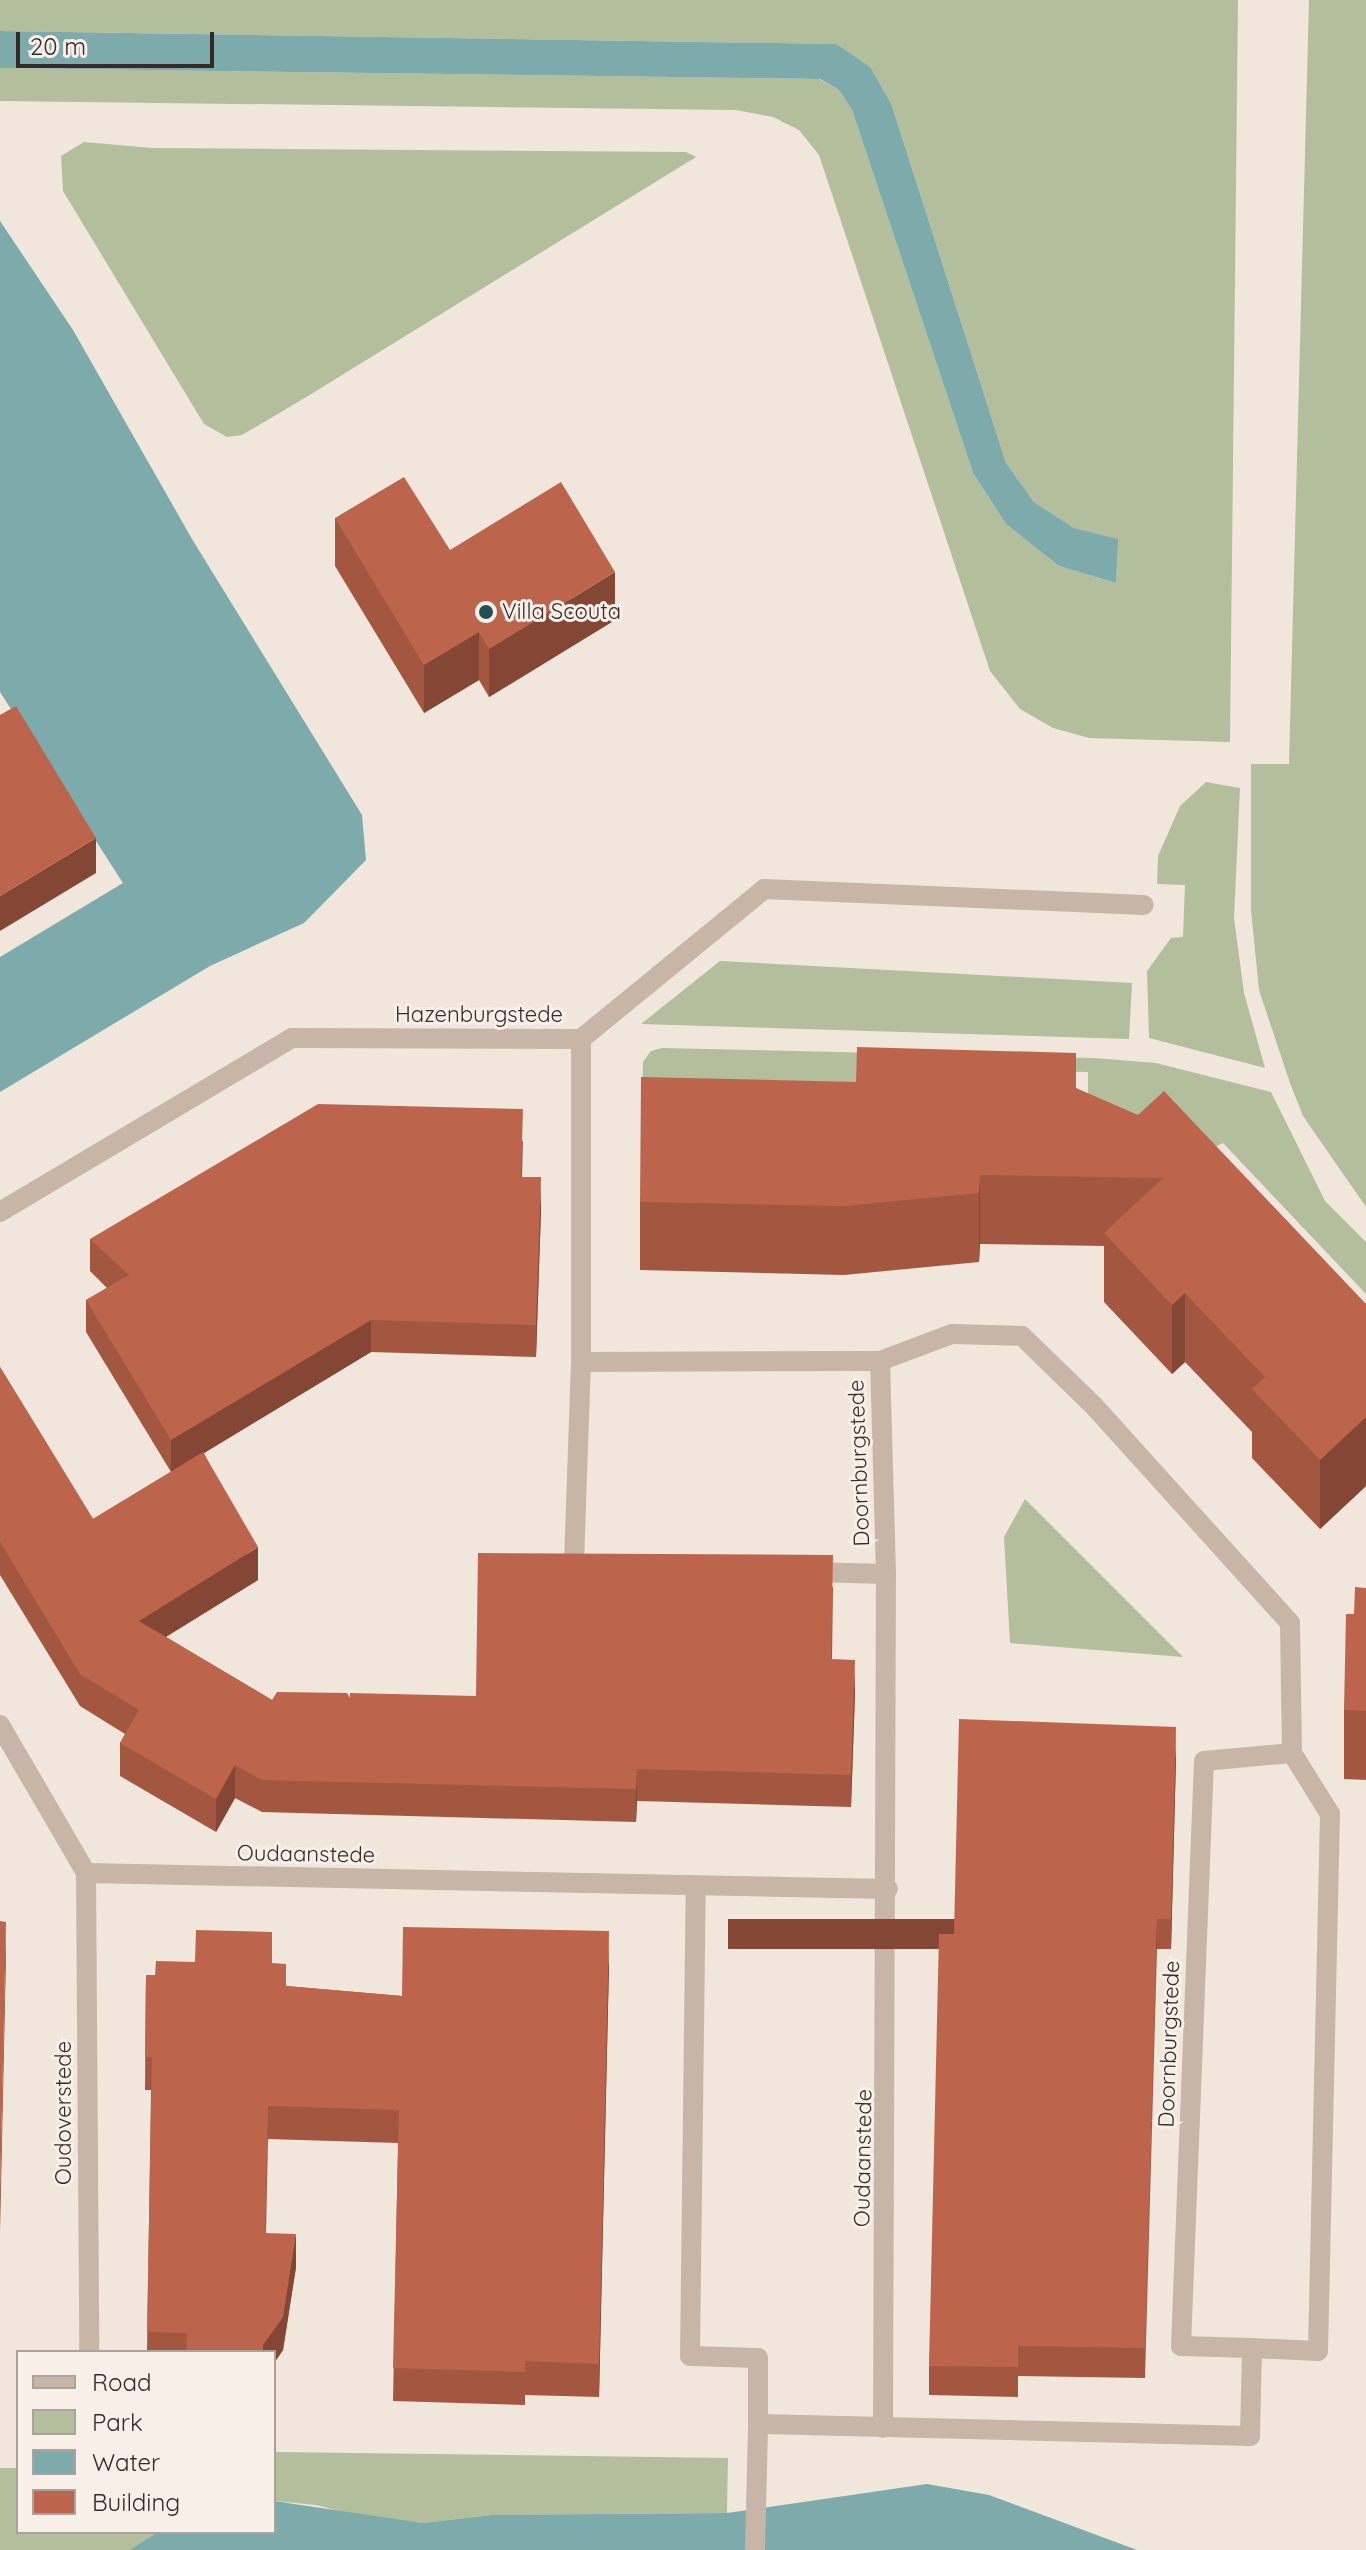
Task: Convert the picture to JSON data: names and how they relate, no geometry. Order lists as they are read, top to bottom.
{
  "streets": {
    "street": [
      "Hazenburgstede",
      "Doornburgstede",
      "Oudaanstede",
      "Oudoverstede"
    ]
  },
  "crossings": [
    ["Doornburgstede", "Oudaanstede"],
    ["Oudaanstede", "Oudoverstede"]
  ],
  "places": ["Villa Scouta"],
  "legend": [
    "Road",
    "Park",
    "Water",
    "Building"
  ],
  "scale_bar": "20 m"
}
